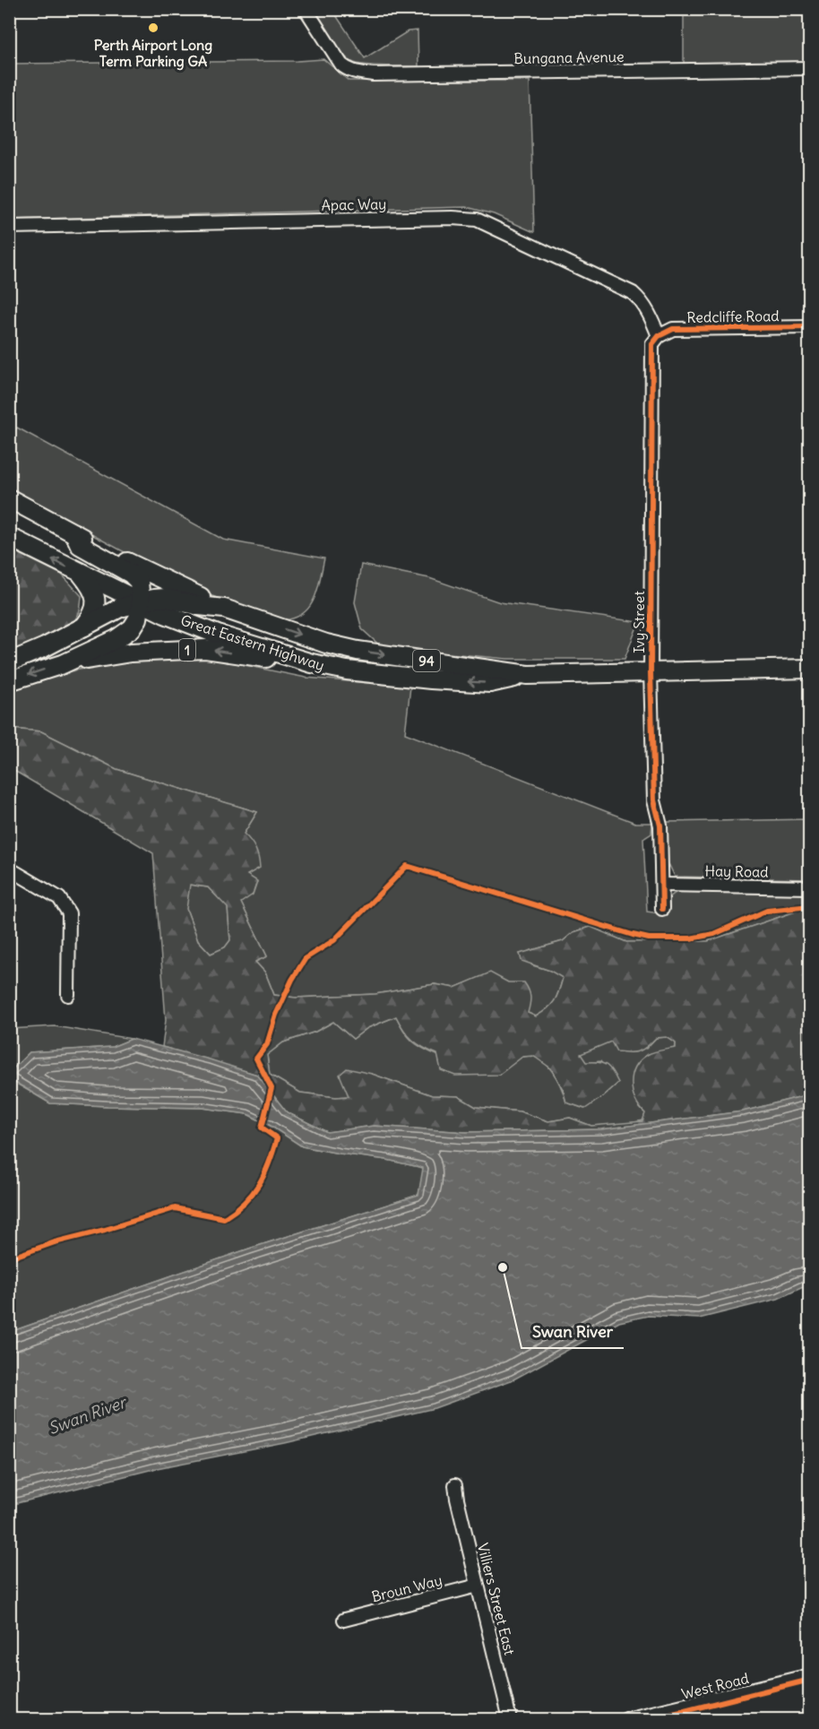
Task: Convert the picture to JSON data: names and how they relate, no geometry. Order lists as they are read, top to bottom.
{
  "streets": {
    "highway": ["Great Eastern Highway", "1", "94"],
    "street": [
      "Bungana Avenue",
      "Apac Way",
      "Redcliffe Road",
      "Ivy Street",
      "Hay Road",
      "Broun Way",
      "Villiers Street East",
      "West Road"
    ]
  },
  "crossings": [
    ["Apac Way", "Redcliffe Road"],
    ["Apac Way", "Ivy Street"],
    ["Redcliffe Road", "Ivy Street"],
    ["Ivy Street", "Great Eastern Highway"],
    ["Ivy Street", "Hay Road"],
    ["Great Eastern Highway", "1"],
    ["Great Eastern Highway", "94"],
    ["Broun Way", "Villiers Street East"]
  ],
  "water": ["Swan River"],
  "places": ["Perth Airport Long Term Parking GA", "Swan River"]
}
